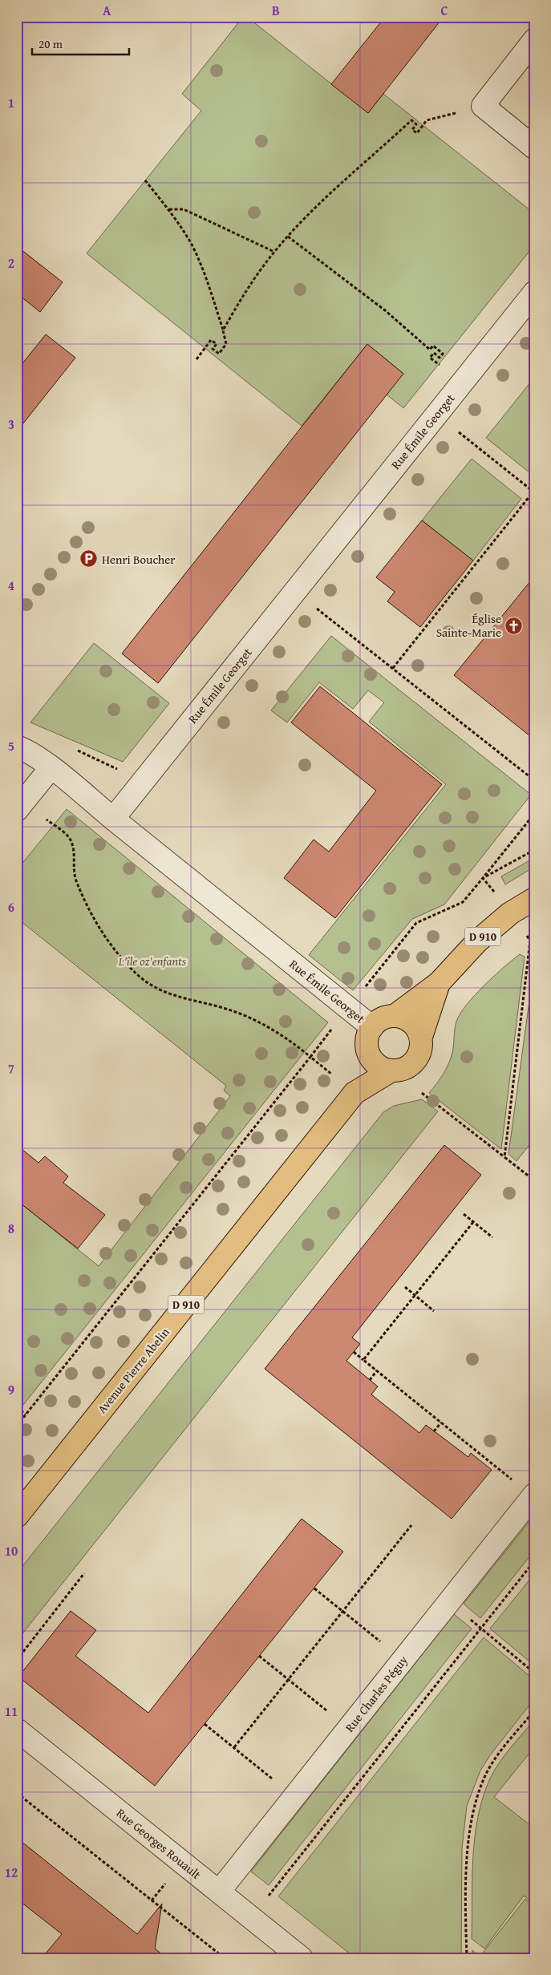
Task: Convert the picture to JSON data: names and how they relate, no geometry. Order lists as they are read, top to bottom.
{
  "streets": {
    "main road": ["D 910", "Avenue Pierre Abelin"],
    "street": ["Rue Émile Georget", "Rue Charles Péguy", "Rue Georges Rouault"]
  },
  "crossings": [
    ["Rue Émile Georget", "D 910"],
    ["Rue Émile Georget", "Avenue Pierre Abelin"],
    ["D 910", "Avenue Pierre Abelin"],
    ["Rue Charles Péguy", "Rue Georges Rouault"]
  ],
  "parks": ["L'île oz'enfants"],
  "places": {
    "parking": ["Henri Boucher"],
    "church": ["Église Sainte-Marie"]
  },
  "scale_bar": "20 m",
  "grid": {
    "columns": ["A", "B", "C"],
    "rows": [
      "1",
      "2",
      "3",
      "4",
      "5",
      "6",
      "7",
      "8",
      "9",
      "10",
      "11",
      "12"
    ]
  }
}
